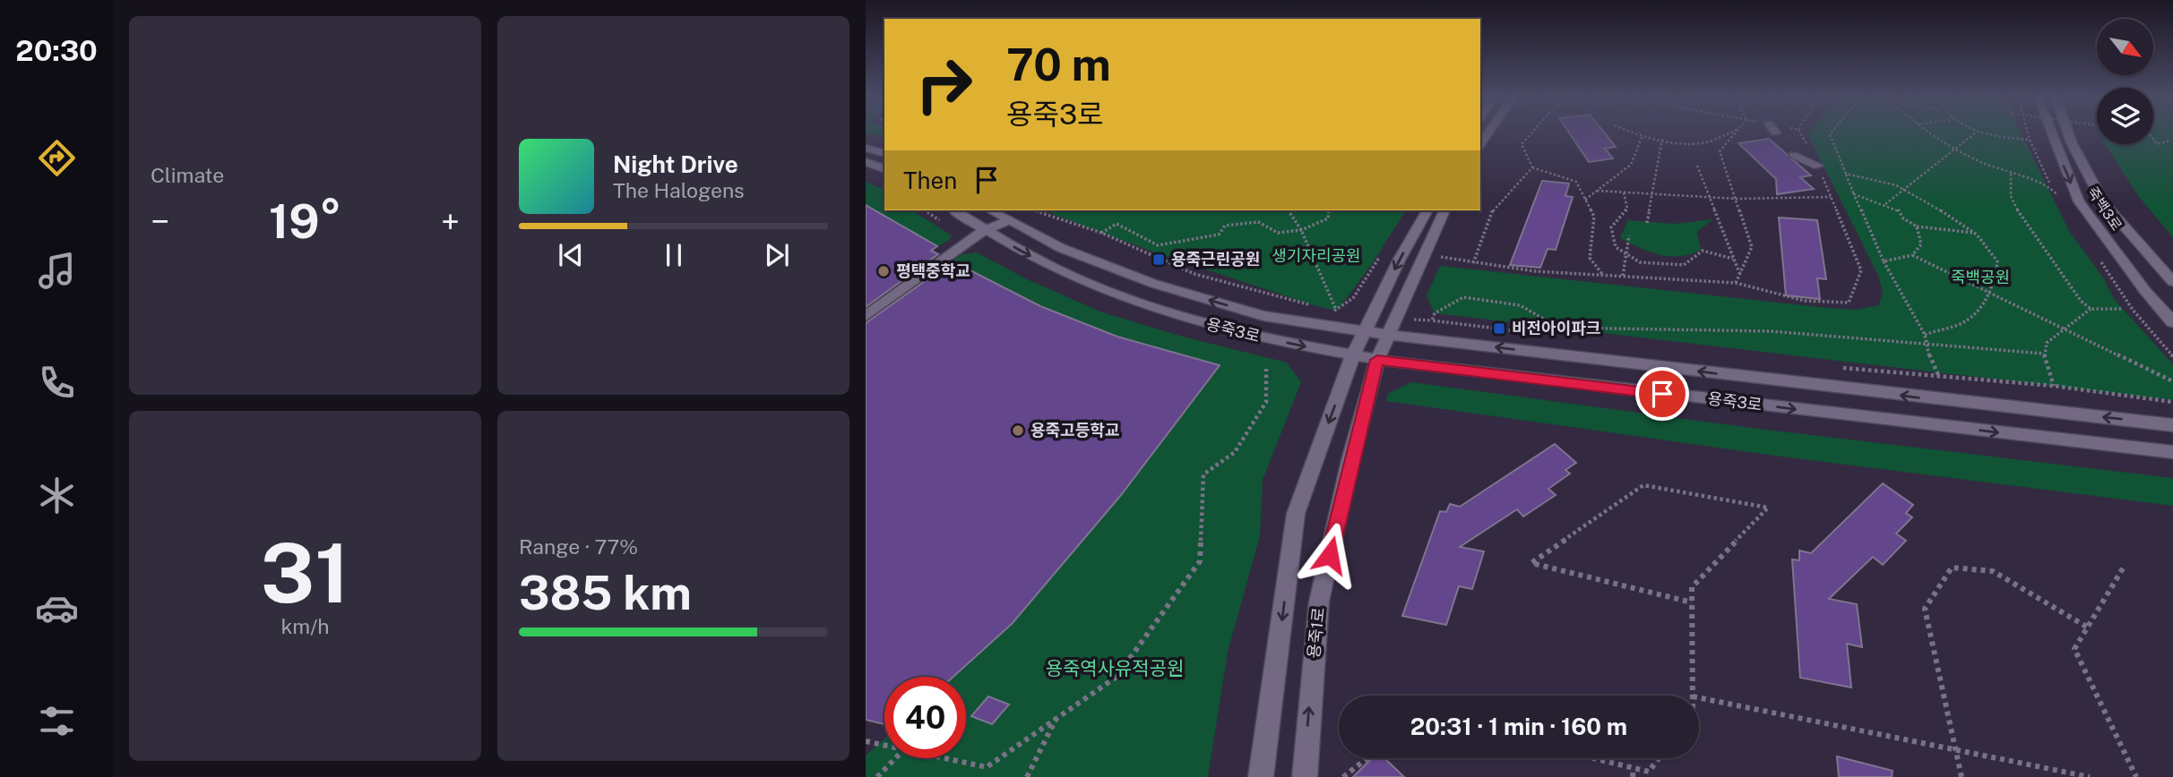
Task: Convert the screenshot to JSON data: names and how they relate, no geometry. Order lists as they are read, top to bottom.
{
  "streets": {
    "street": ["죽백3로", "용죽3로", "용죽1로"]
  },
  "crossings": [
    ["용죽3로", "용죽1로"]
  ],
  "parks": ["생기자리공원", "죽백공원", "용죽역사유적공원"],
  "places": {
    "transit": ["용죽근린공원", "비전아이파크"],
    "other": ["평택중학교", "용죽고등학교"]
  },
  "north": "bottom right",
  "page": {
    "tabs": "20:30",
    "tile": [
      "Climate",
      ["31", "km/h"],
      ["Range · 77%", "385 km"]
    ],
    "turn": ["70 m", "용죽3로"],
    "song": ["Night Drive", "The Halogens"],
    "then": "Then",
    "heat": ["−", "19°", "+"],
    "limit": "40",
    "trip": "20:31 · 1 min · 160 m"
  }
}
